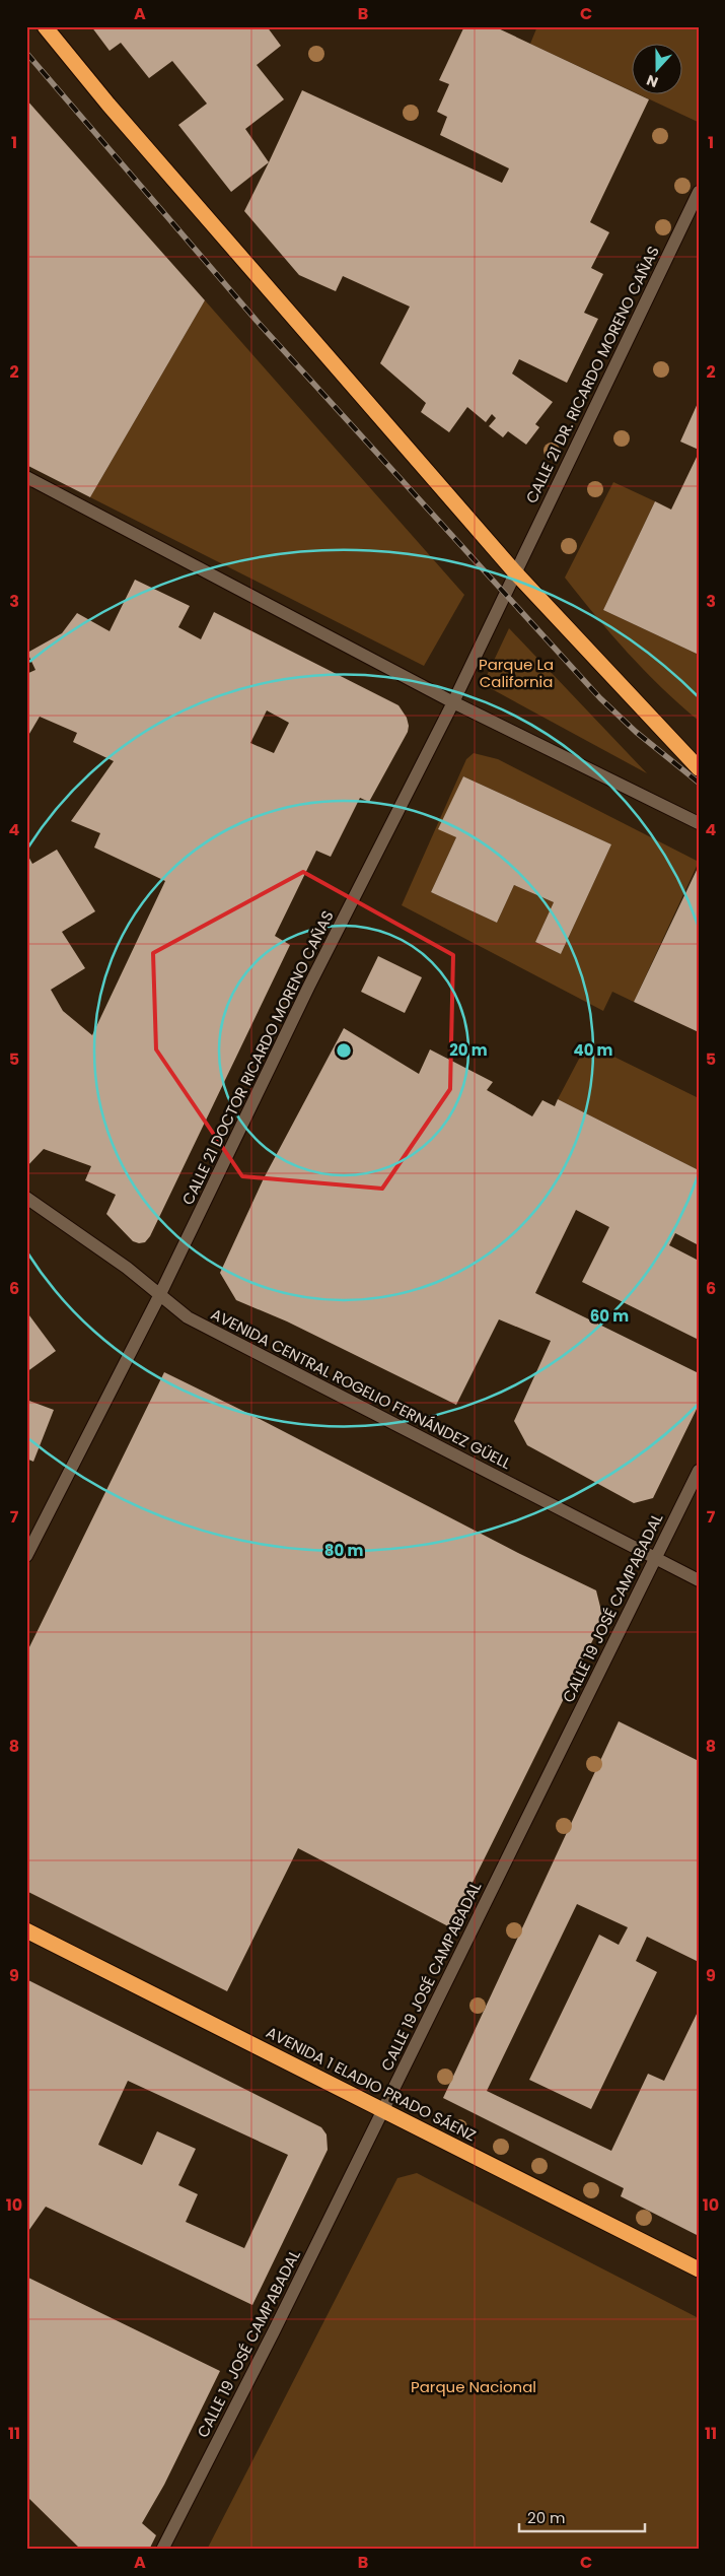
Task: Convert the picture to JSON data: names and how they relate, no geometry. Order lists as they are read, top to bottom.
{
  "streets": {
    "highway": ["AVENIDA 1 ELADIO PRADO SÁENZ"],
    "street": [
      "CALLE 21 DR. RICARDO MORENO CAÑAS",
      "CALLE 21 DOCTOR RICARDO MORENO CAÑAS",
      "AVENIDA CENTRAL ROGELIO FERNÁNDEZ GÜELL",
      "CALLE 19 JOSÉ CAMPABADAL"
    ]
  },
  "crossings": [
    ["CALLE 21 DR. RICARDO MORENO CAÑAS", "CALLE 21 DOCTOR RICARDO MORENO CAÑAS"],
    ["CALLE 21 DOCTOR RICARDO MORENO CAÑAS", "AVENIDA CENTRAL ROGELIO FERNÁNDEZ GÜELL"],
    ["AVENIDA CENTRAL ROGELIO FERNÁNDEZ GÜELL", "CALLE 19 JOSÉ CAMPABADAL"],
    ["CALLE 19 JOSÉ CAMPABADAL", "AVENIDA 1 ELADIO PRADO SÁENZ"]
  ],
  "parks": ["Parque La California", "Parque Nacional"],
  "scale_bar": "20 m",
  "north": "bottom",
  "grid": {
    "columns": ["A", "B", "C"],
    "rows": [
      "1",
      "2",
      "3",
      "4",
      "5",
      "6",
      "7",
      "8",
      "9",
      "10",
      "11"
    ]
  },
  "rings": [
    "20 m",
    "40 m",
    "60 m",
    "80 m"
  ]
}
